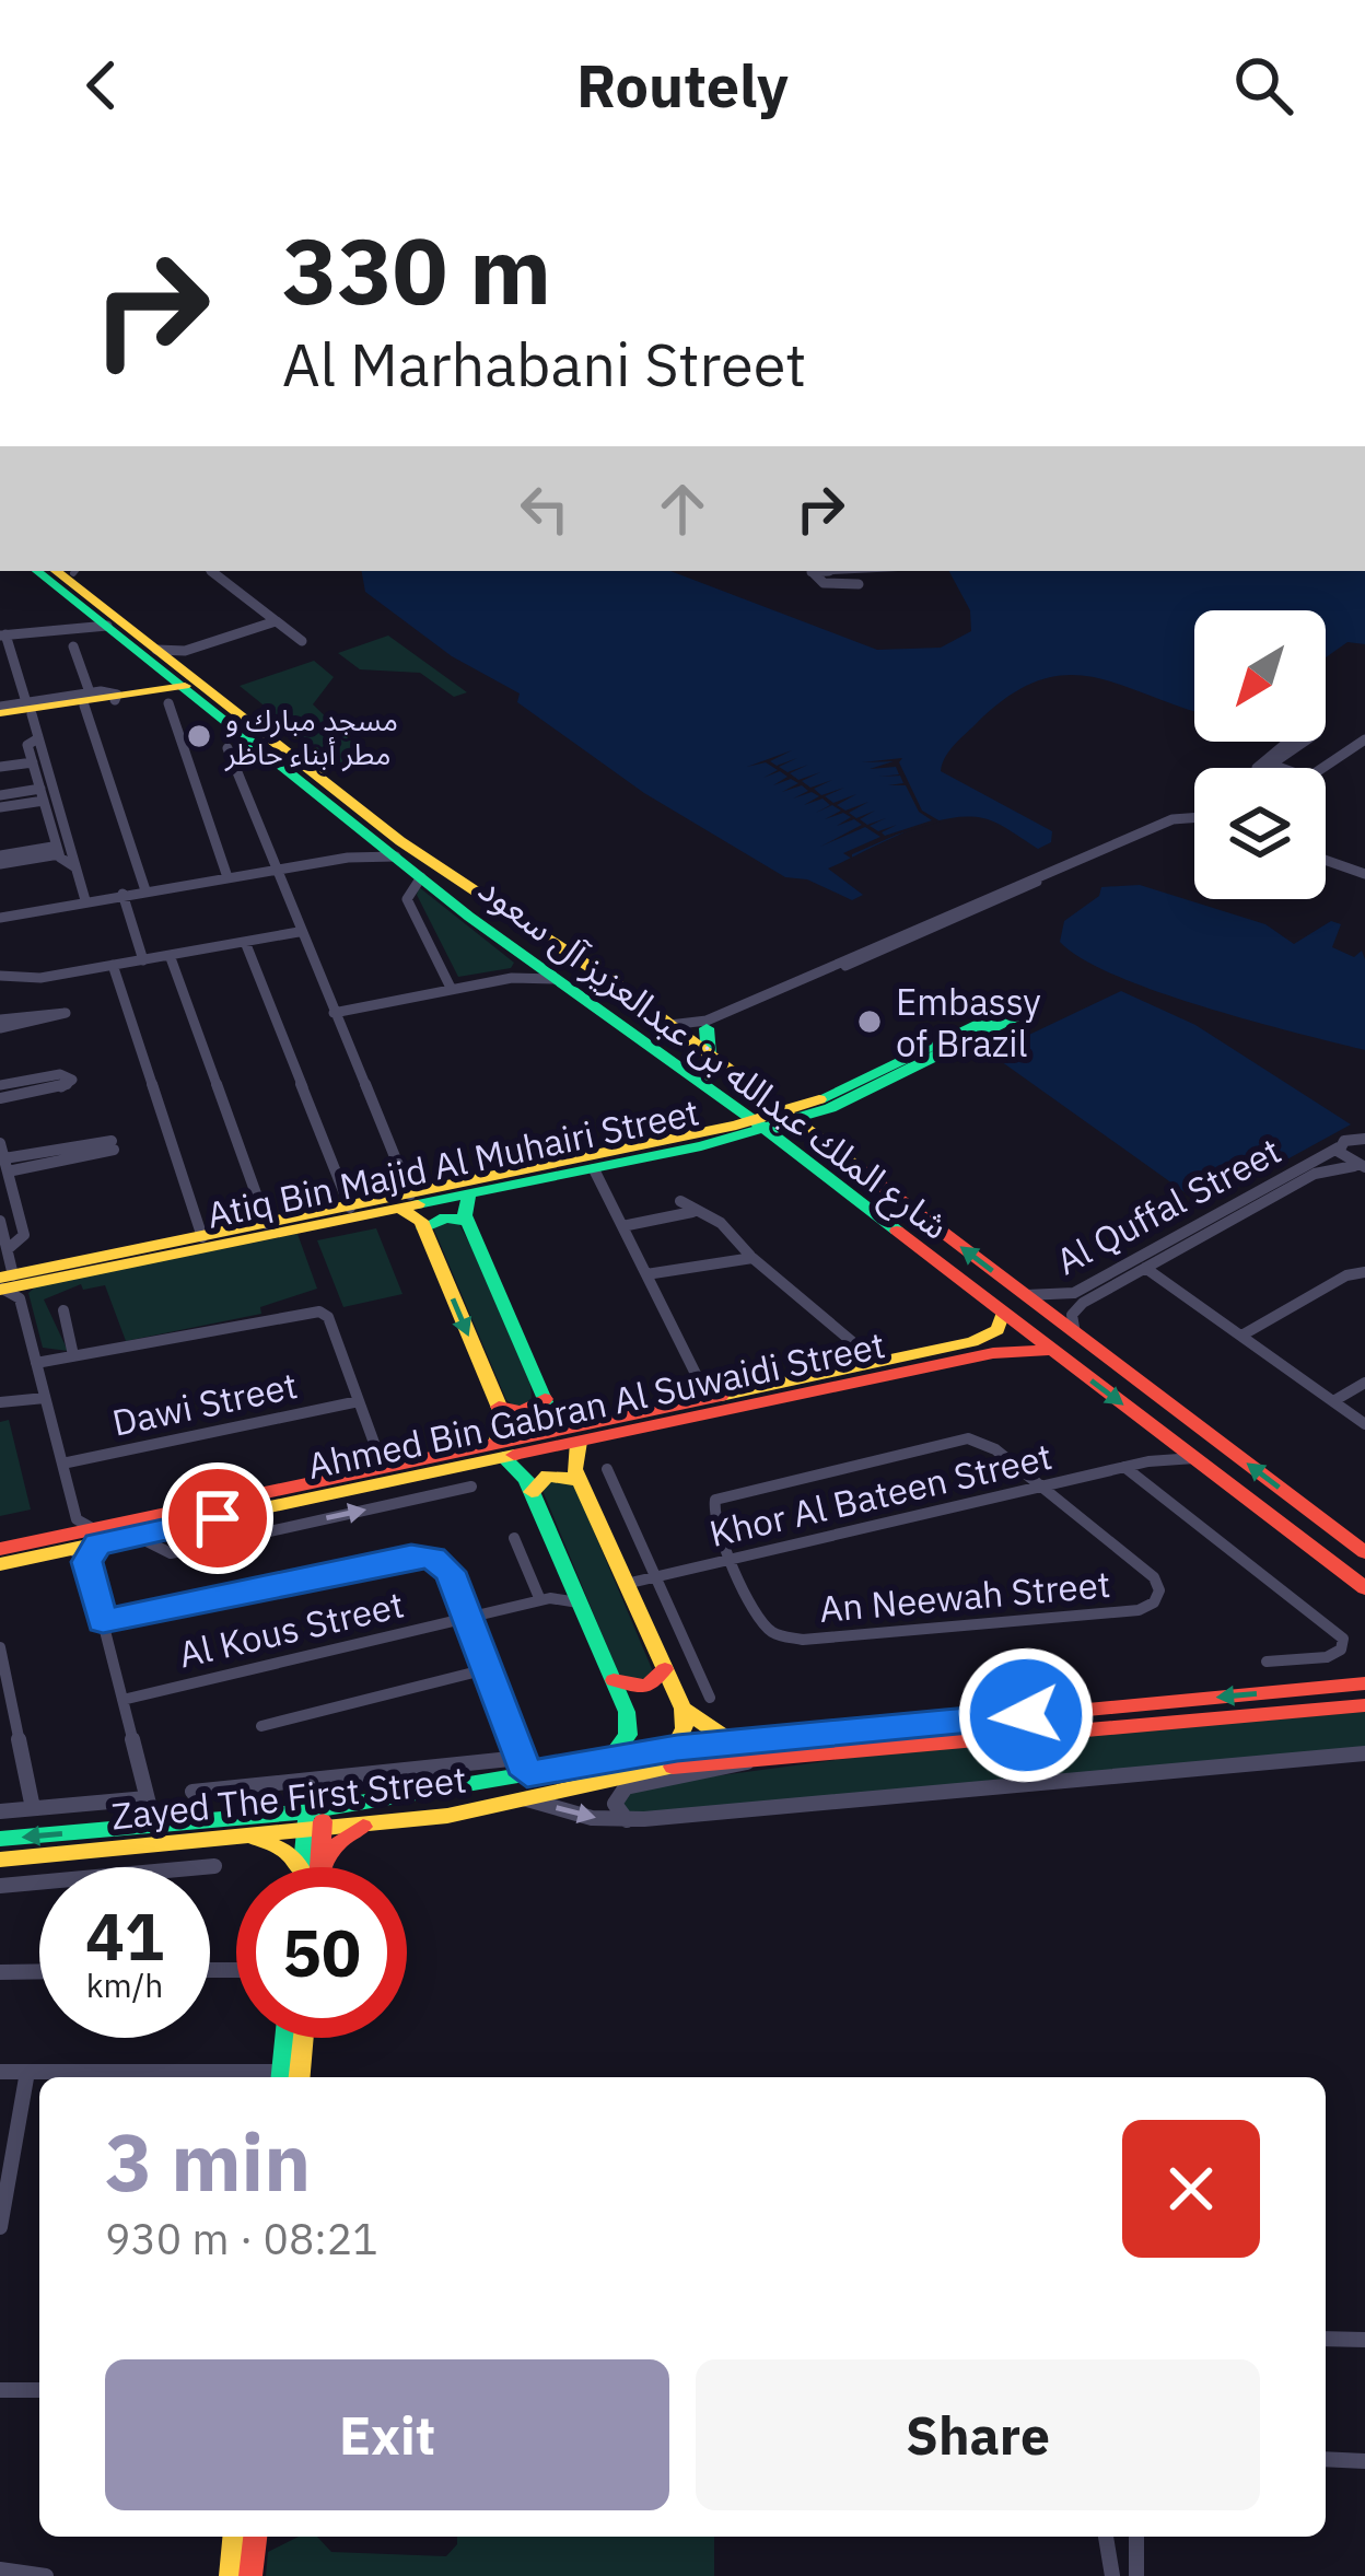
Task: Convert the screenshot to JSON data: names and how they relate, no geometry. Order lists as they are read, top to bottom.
{
  "streets": {
    "main road": [
      "شارع الملك عبدالله بن عبدالعزيز آل سعود",
      "Atiq Bin Majid Al Muhairi Street",
      "Ahmed Bin Gabran Al Suwaidi Street",
      "Zayed The First Street"
    ],
    "street": [
      "Al Quffal Street",
      "Dawi Street",
      "Khor Al Bateen Street",
      "An Neewah Street",
      "Al Kous Street"
    ]
  },
  "crossings": [
    ["شارع الملك عبدالله بن عبدالعزيز آل سعود", "Atiq Bin Majid Al Muhairi Street"],
    ["شارع الملك عبدالله بن عبدالعزيز آل سعود", "Al Quffal Street"],
    ["شارع الملك عبدالله بن عبدالعزيز آل سعود", "Ahmed Bin Gabran Al Suwaidi Street"],
    ["شارع الملك عبدالله بن عبدالعزيز آل سعود", "Khor Al Bateen Street"],
    ["Khor Al Bateen Street", "An Neewah Street"]
  ],
  "places": ["مسجد مبارك و مطر أبناء حاظر", "Embassy of Brazil"],
  "north": "bottom left",
  "page": {
    "header": "Routely",
    "turn": ["330 m", "Al Marhabani Street"],
    "speed": "41 km/h",
    "limit": "50",
    "heading": ["3 min", "930 m · 08:21"],
    "buttons": ["Exit", "Share"]
  }
}
